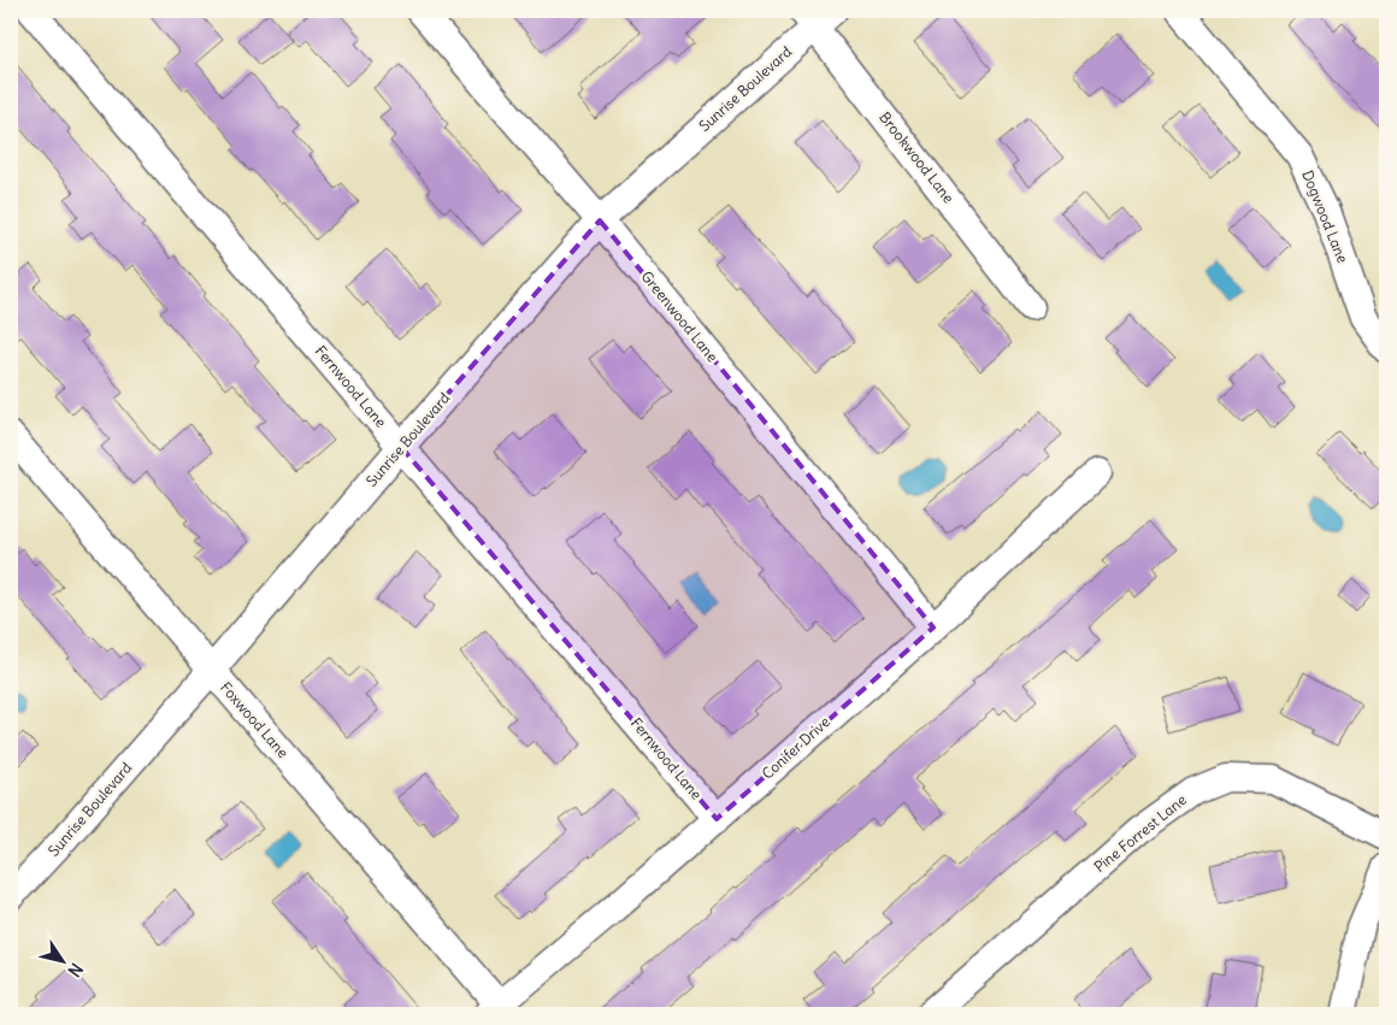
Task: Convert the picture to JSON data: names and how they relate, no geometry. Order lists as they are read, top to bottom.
{
  "streets": {
    "street": [
      "Sunrise Boulevard",
      "Brookwood Lane",
      "Dogwood Lane",
      "Greenwood Lane",
      "Fernwood Lane",
      "Foxwood Lane",
      "Conifer Drive",
      "Pine Forrest Lane"
    ]
  },
  "crossings": [
    ["Sunrise Boulevard", "Brookwood Lane"],
    ["Sunrise Boulevard", "Greenwood Lane"],
    ["Sunrise Boulevard", "Fernwood Lane"],
    ["Sunrise Boulevard", "Foxwood Lane"],
    ["Greenwood Lane", "Conifer Drive"],
    ["Fernwood Lane", "Conifer Drive"],
    ["Foxwood Lane", "Conifer Drive"]
  ],
  "north": "bottom right"
}
